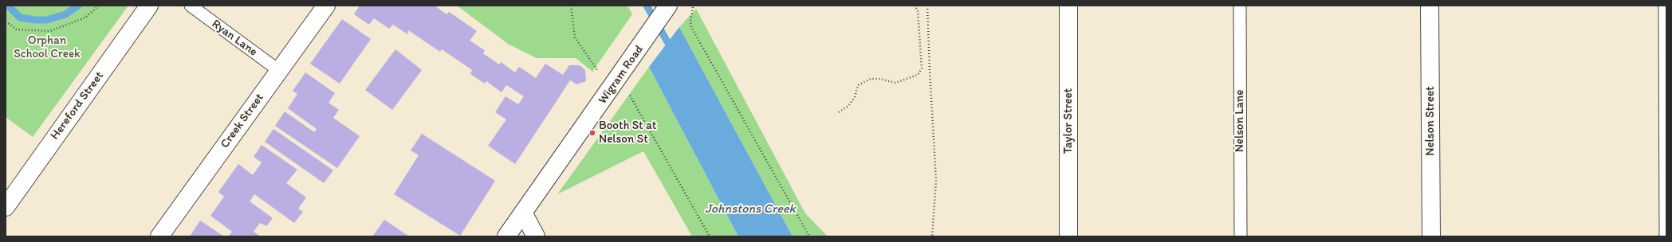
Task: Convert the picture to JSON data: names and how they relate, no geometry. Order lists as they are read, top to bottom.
{
  "streets": {
    "street": [
      "Wigram Road",
      "Hereford Street",
      "Creek Street",
      "Taylor Street",
      "Nelson Street"
    ],
    "lane": ["Ryan Lane", "Nelson Lane"]
  },
  "crossings": [
    ["Ryan Lane", "Creek Street"]
  ],
  "water": ["Johnstons Creek"],
  "parks": ["Orphan School Creek"],
  "places": ["Booth St at Nelson St"]
}
